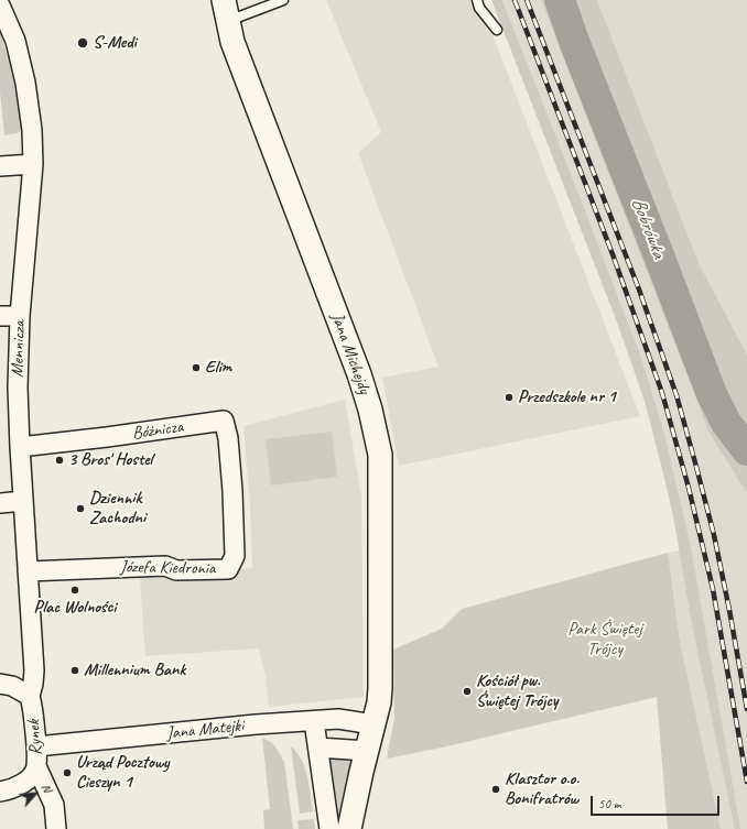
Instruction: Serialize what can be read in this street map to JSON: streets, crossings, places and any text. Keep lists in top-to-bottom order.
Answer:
{
  "streets": {
    "street": [
      "Mennicza",
      "Jana Michejdy",
      "Bóżnicza",
      "Józefa Kiedronia",
      "Jana Matejki",
      "Rynek"
    ]
  },
  "crossings": [
    ["Mennicza", "Bóżnicza"],
    ["Mennicza", "Józefa Kiedronia"],
    ["Mennicza", "Rynek"],
    ["Jana Michejdy", "Jana Matejki"],
    ["Bóżnicza", "Józefa Kiedronia"],
    ["Jana Matejki", "Rynek"]
  ],
  "water": ["Bobrówka"],
  "parks": ["Park Świętej Trójcy"],
  "places": [
    "S-Medi",
    "Elim",
    "Przedszkole nr 1",
    "3 Bros' Hostel",
    "Dziennik Zachodni",
    "Plac Wolności",
    "Millennium Bank",
    "Kościół pw. Świętej Trójcy",
    "Urząd Pocztowy Cieszyn 1",
    "Klasztor o.o. Bonifratrów"
  ],
  "scale_bar": "50 m",
  "north": "top right"
}
